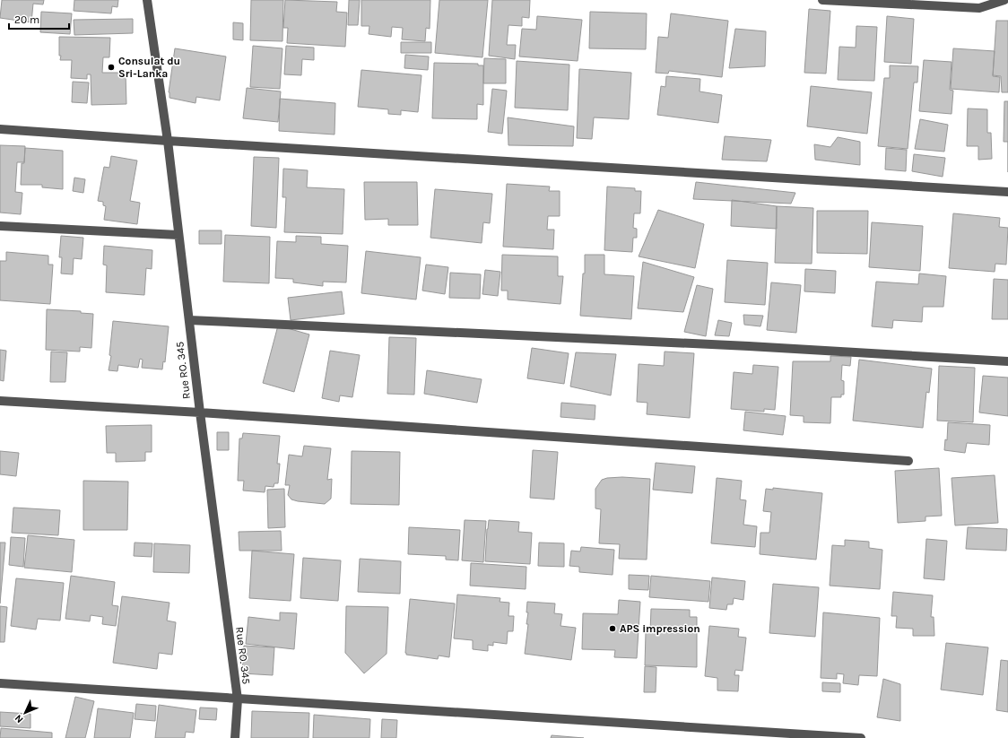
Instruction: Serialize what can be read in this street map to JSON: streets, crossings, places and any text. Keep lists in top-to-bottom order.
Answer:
{
  "streets": {
    "street": ["Rue RO. 345"]
  },
  "places": ["Consulat du Sri-Lanka", "APS impression"],
  "scale_bar": "20 m",
  "north": "bottom left"
}
